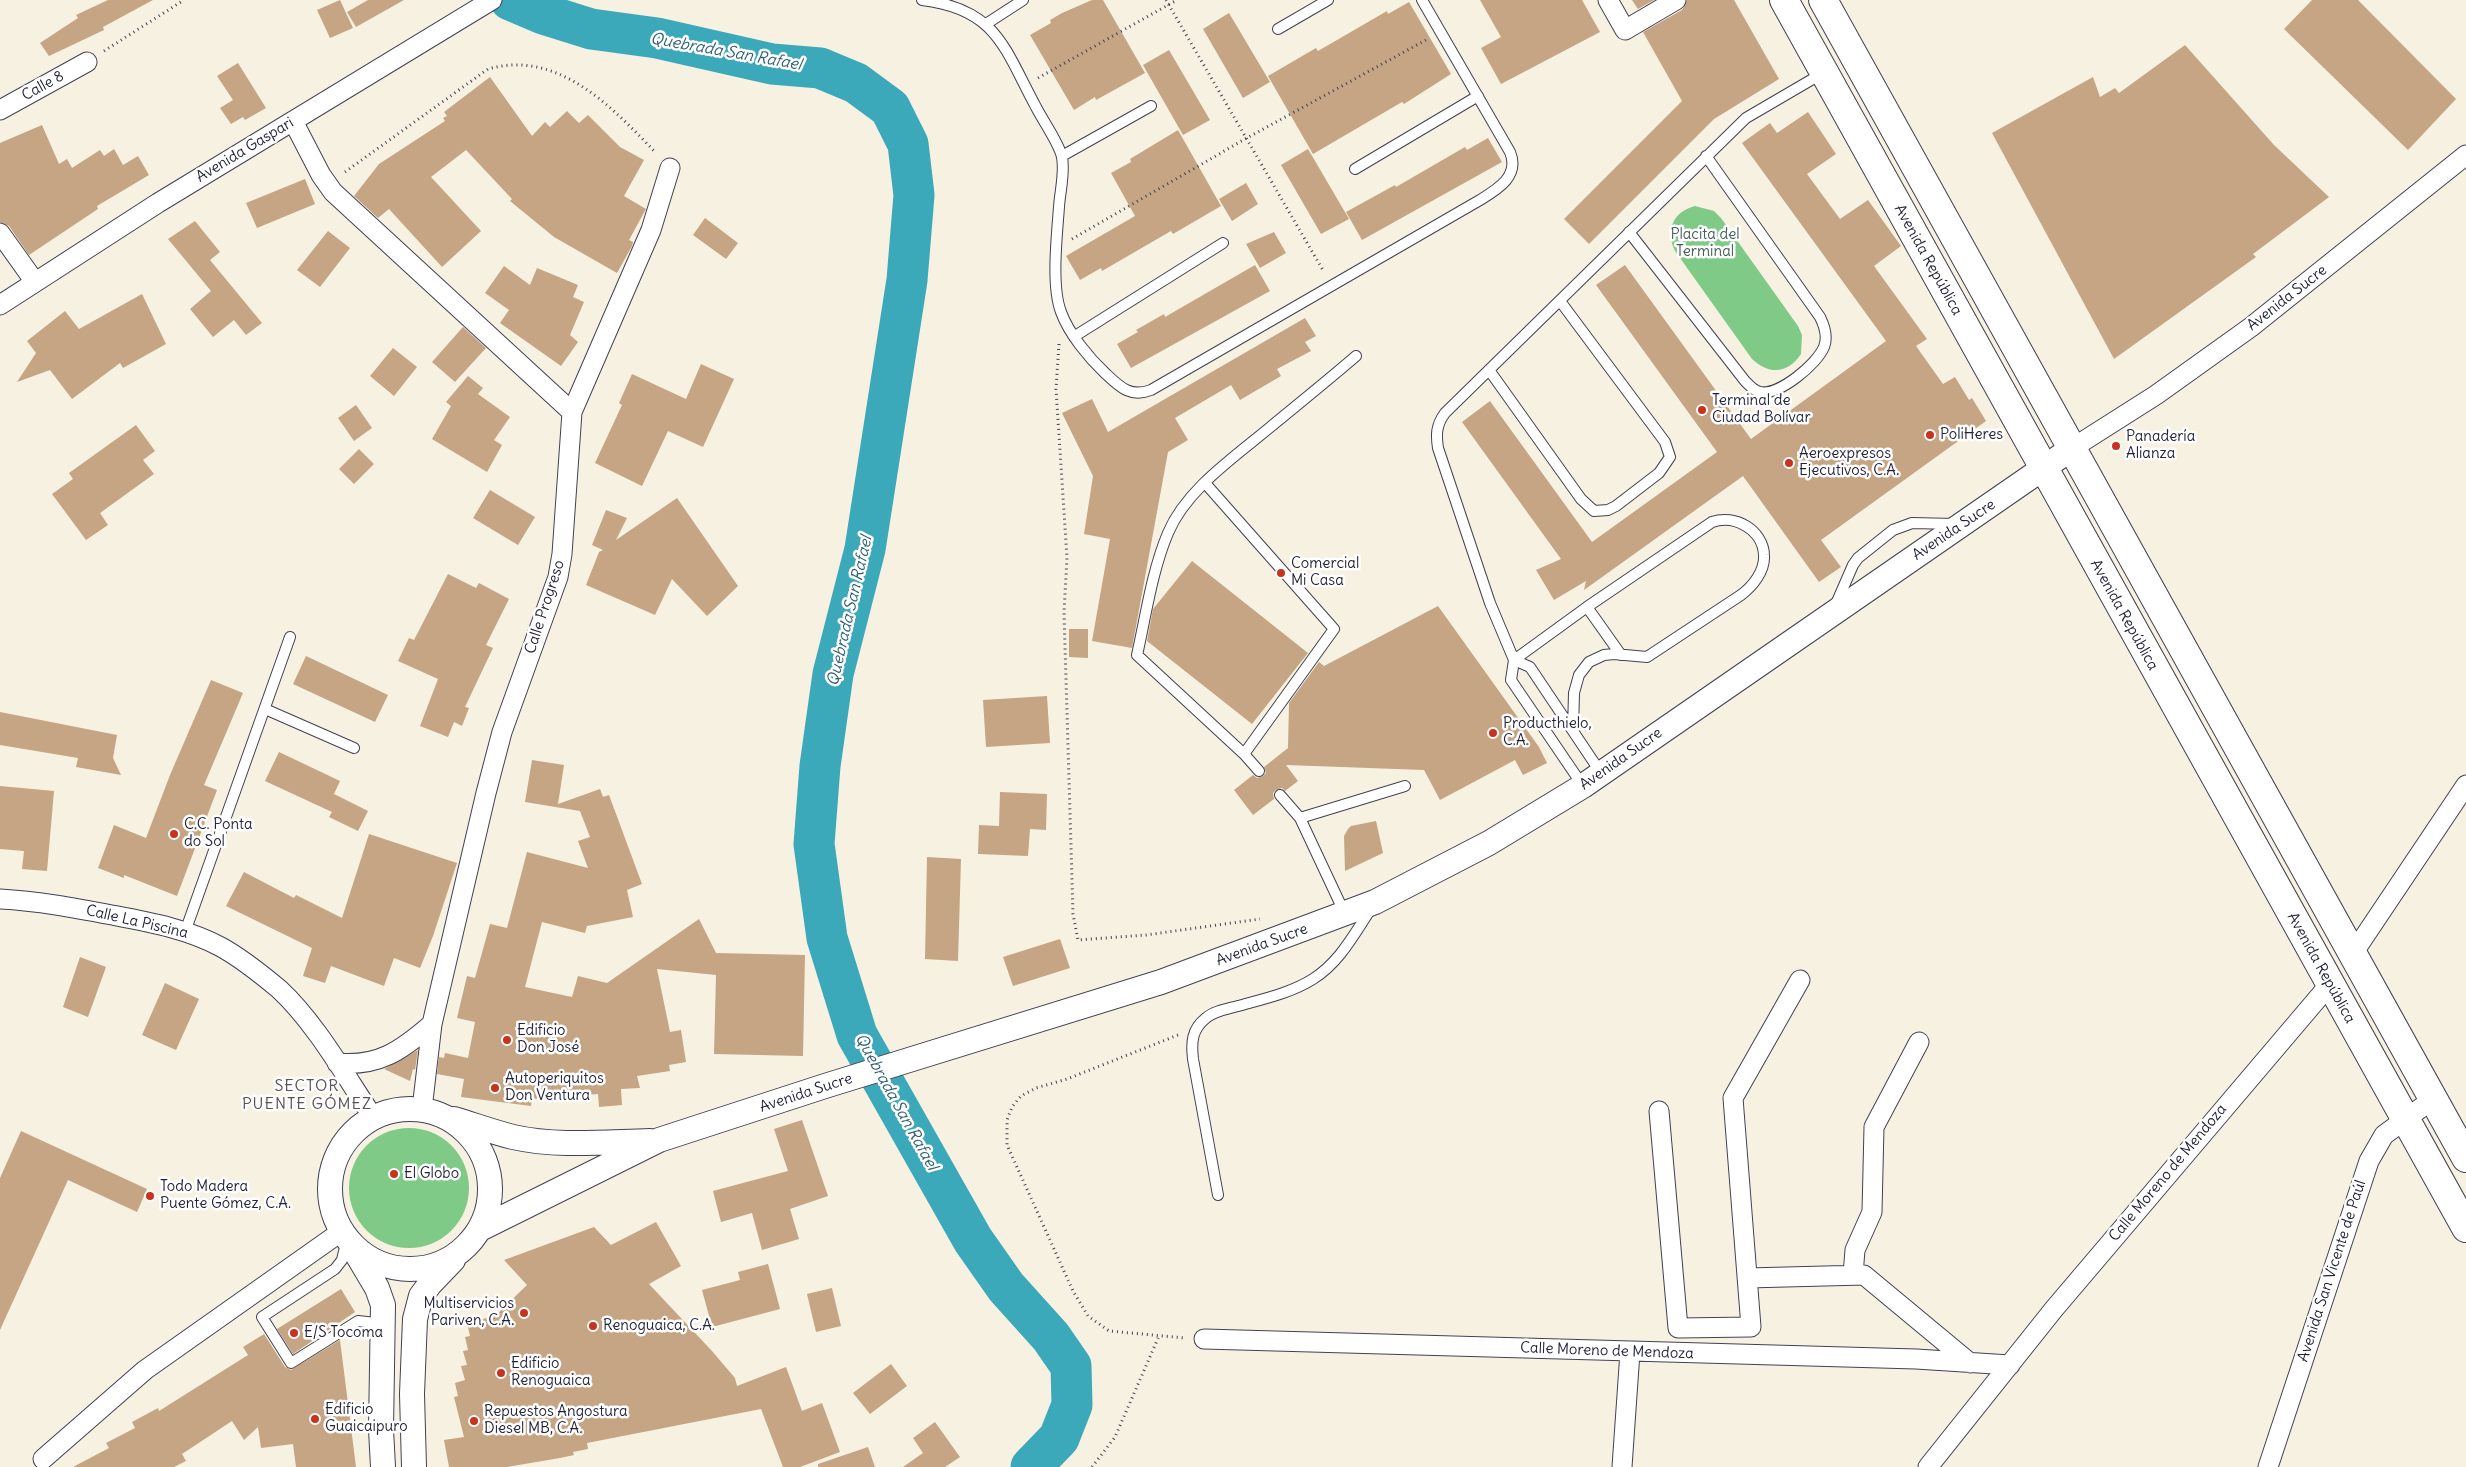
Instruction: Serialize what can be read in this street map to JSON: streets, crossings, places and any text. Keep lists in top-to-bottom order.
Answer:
{
  "streets": {
    "main road": ["Avenida República"],
    "street": [
      "Calle 8",
      "Avenida Gaspari",
      "Avenida Sucre",
      "Calle Progreso",
      "Calle La Piscina",
      "Calle Moreno de Mendoza",
      "Avenida San Vicente de Paúl"
    ]
  },
  "crossings": [
    ["Avenida República", "Avenida Sucre"],
    ["Avenida República", "Calle Moreno de Mendoza"],
    ["Avenida República", "Avenida San Vicente de Paúl"],
    ["Avenida Sucre", "Calle Progreso"],
    ["Avenida Sucre", "Calle La Piscina"],
    ["Calle Progreso", "Calle La Piscina"]
  ],
  "districts": ["SECTOR PUENTE GÓMEZ"],
  "water": ["Quebrada San Rafael"],
  "parks": ["Placita del Terminal"],
  "places": [
    "Terminal de Ciudad Bolívar",
    "PoliHeres",
    "Panadería Alianza",
    "Aeroexpresos Ejecutivos, C.A.",
    "Comercial Mi Casa",
    "Producthielo, C.A.",
    "C.C. Ponta do Sol",
    "Edificio Don José",
    "Autoperiquitos Don Ventura",
    "El Globo",
    "Todo Madera Puente Gómez, C.A.",
    "Multiservicios Pariven, C.A.",
    "Renoguaica, C.A.",
    "E/S Tocoma",
    "Edificio Renoguaica",
    "Edificio Guaicaipuro",
    "Repuestos Angostura Diesel MB, C.A."
  ]
}
